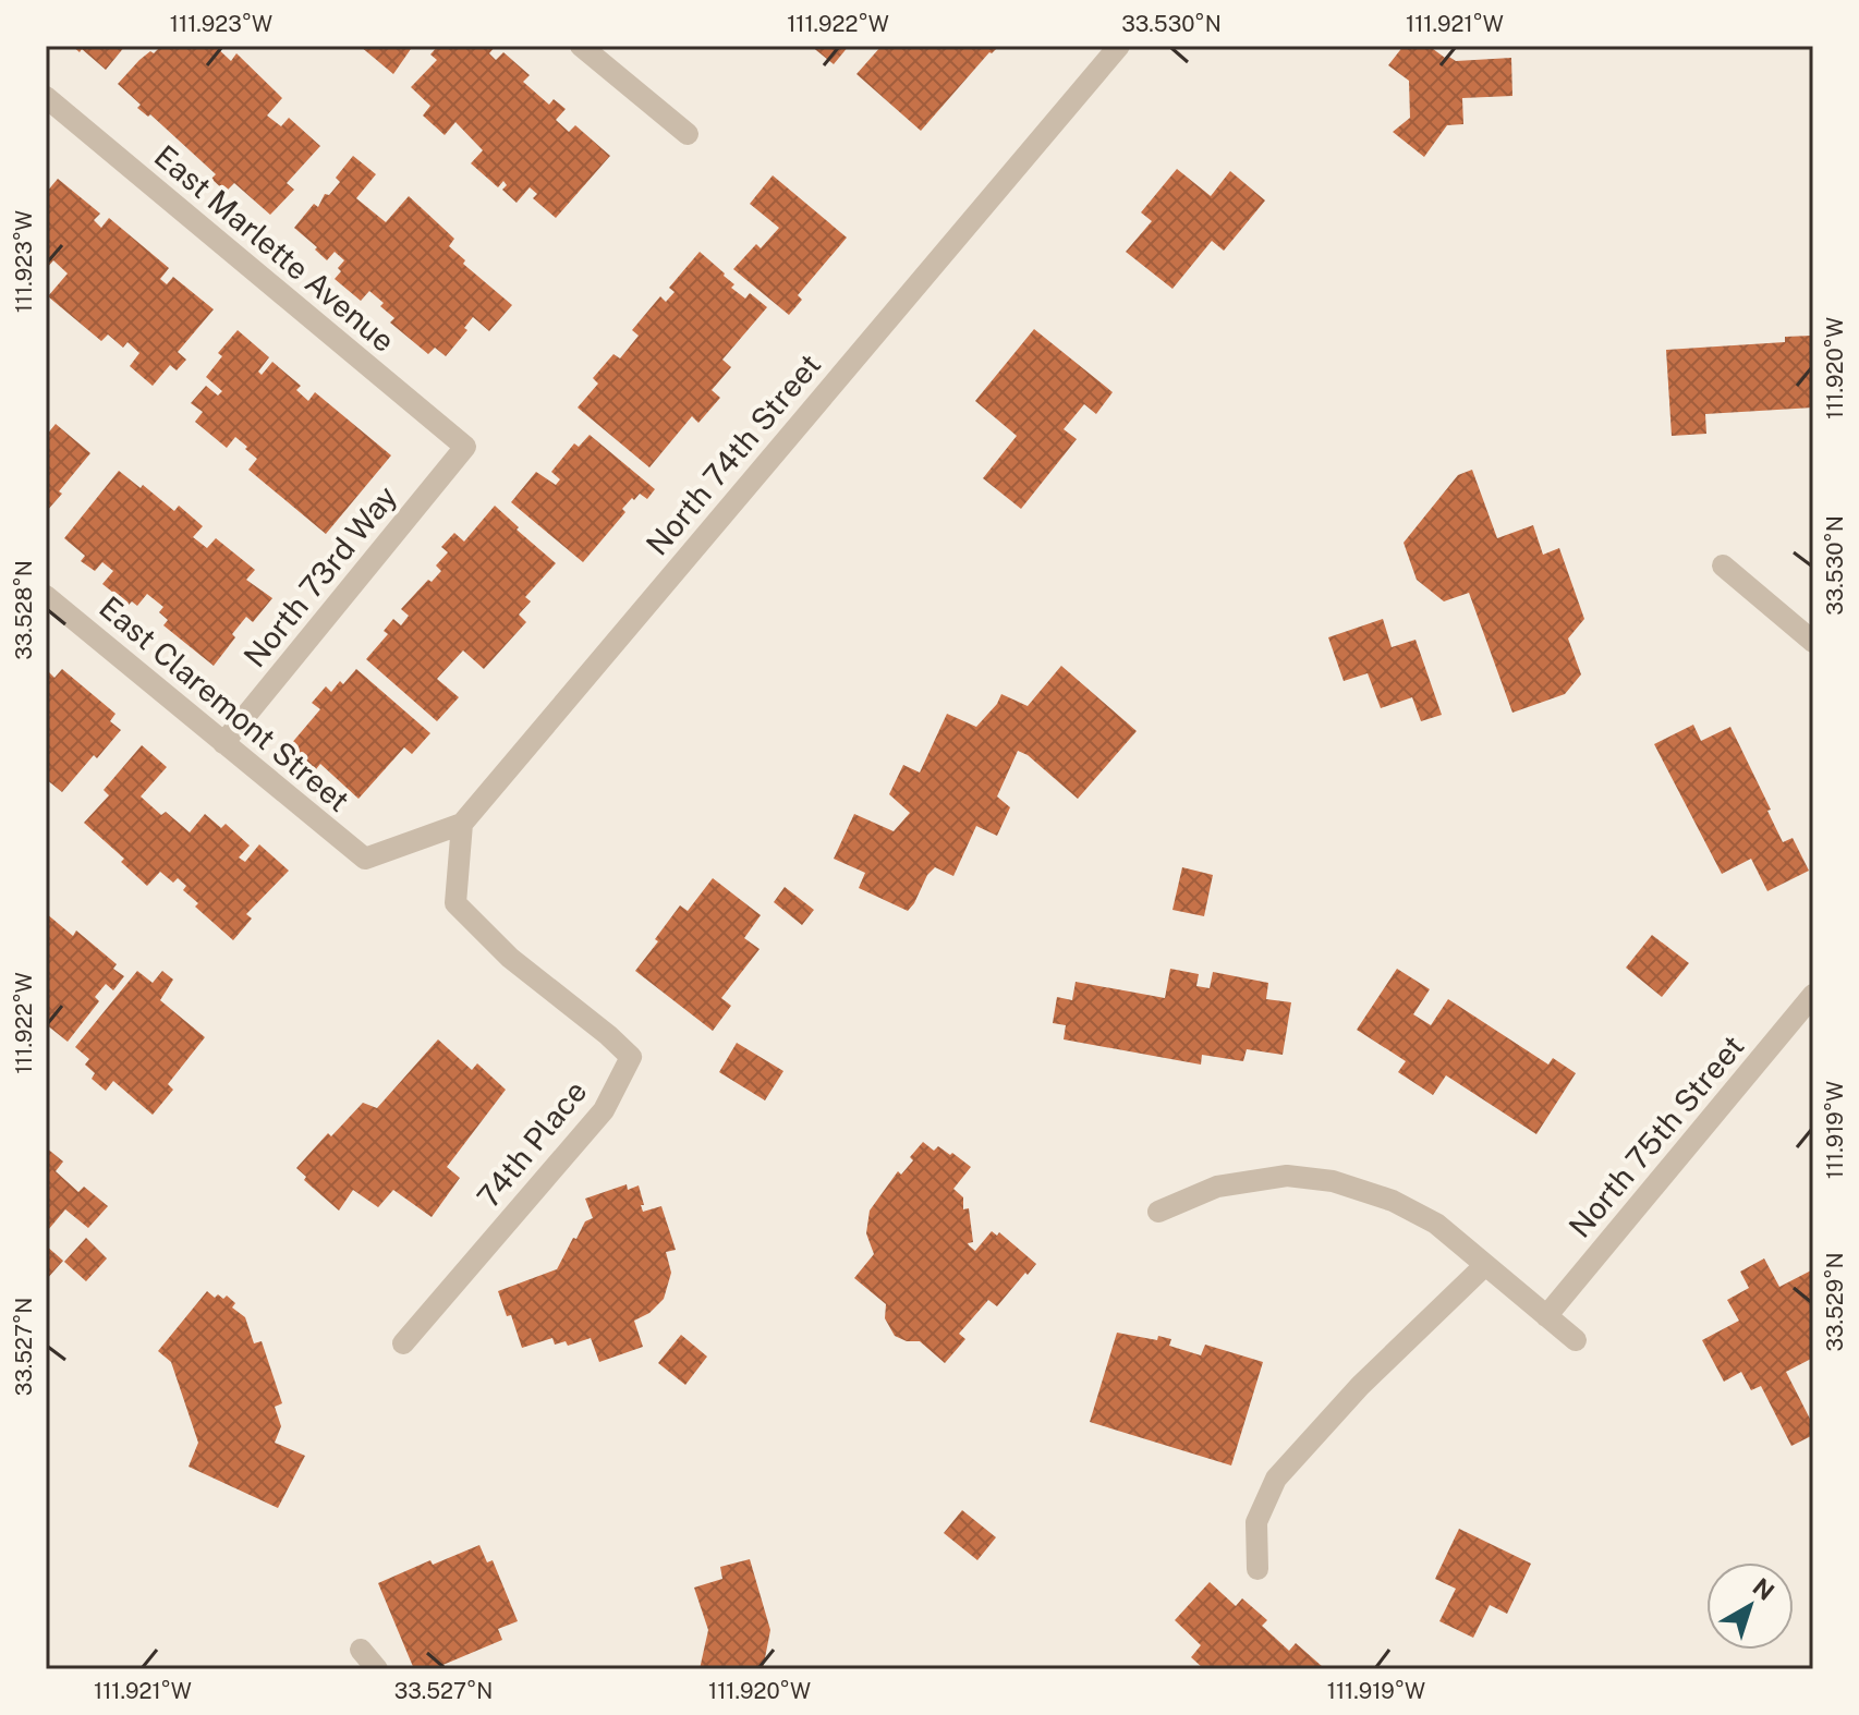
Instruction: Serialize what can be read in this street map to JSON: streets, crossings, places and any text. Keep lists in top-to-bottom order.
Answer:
{
  "streets": {
    "street": [
      "East Marlette Avenue",
      "North 74th Street",
      "North 73rd Way",
      "East Claremont Street",
      "North 75th Street",
      "74th Place"
    ]
  },
  "crossings": [
    ["East Marlette Avenue", "North 73rd Way"],
    ["North 74th Street", "East Claremont Street"],
    ["North 74th Street", "74th Place"],
    ["North 73rd Way", "East Claremont Street"],
    ["East Claremont Street", "74th Place"]
  ],
  "north": "top right",
  "coordinates": [
    "111.923°W",
    "111.922°W",
    "33.530°N",
    "111.921°W",
    "111.920°W",
    "33.528°N",
    "111.919°W",
    "33.529°N",
    "33.527°N"
  ]
}
